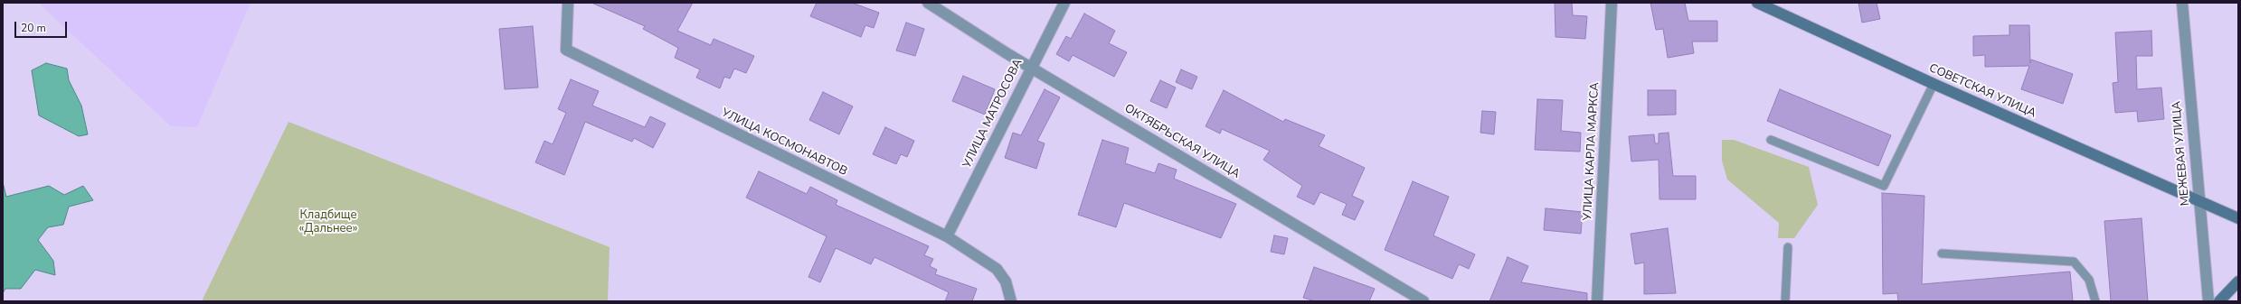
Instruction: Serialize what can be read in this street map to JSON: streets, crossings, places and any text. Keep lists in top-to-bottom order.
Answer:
{
  "streets": {
    "street": [
      "СОВЕТСКАЯ УЛИЦА",
      "УЛИЦА МАТРОСОВА",
      "ОКТЯБРЬСКАЯ УЛИЦА",
      "УЛИЦА КОСМОНАВТОВ",
      "УЛИЦА КАРЛА МАРКСА",
      "МЕЖЕВАЯ УЛИЦА"
    ]
  },
  "crossings": [
    ["СОВЕТСКАЯ УЛИЦА", "МЕЖЕВАЯ УЛИЦА"],
    ["УЛИЦА МАТРОСОВА", "ОКТЯБРЬСКАЯ УЛИЦА"],
    ["УЛИЦА МАТРОСОВА", "УЛИЦА КОСМОНАВТОВ"]
  ],
  "parks": ["Кладбище «Дальнее»"],
  "scale_bar": "20 m"
}
